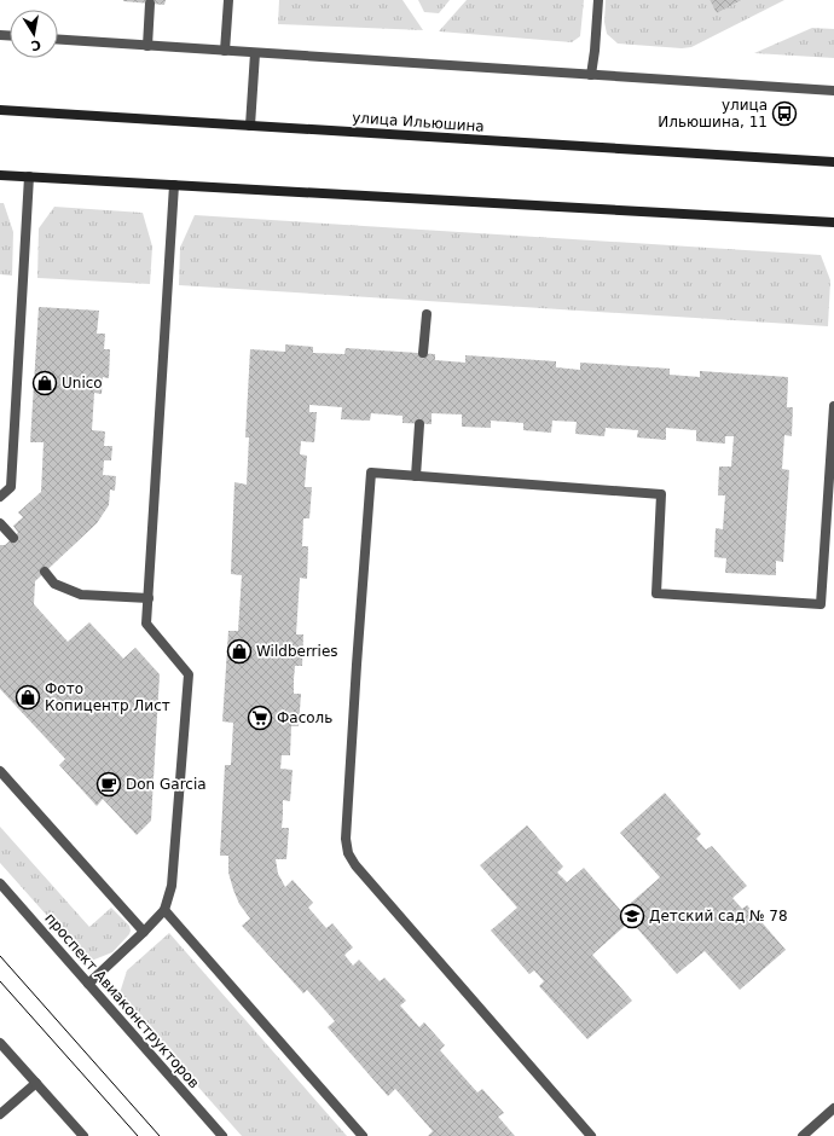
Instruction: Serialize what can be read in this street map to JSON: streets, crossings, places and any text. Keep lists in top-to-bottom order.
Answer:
{
  "streets": {
    "main road": ["улица Ильюшина"],
    "street": ["проспект Авиаконструкторов"]
  },
  "places": {
    "bus stop": ["улица Ильюшина, 11"],
    "shop": ["Unico", "Wildberries", "Фото Копицентр Лист"],
    "supermarket": ["Фасоль"],
    "cafe": ["Don Garcia"],
    "school or university": ["Детский сад № 78"]
  },
  "north": "bottom"
}
